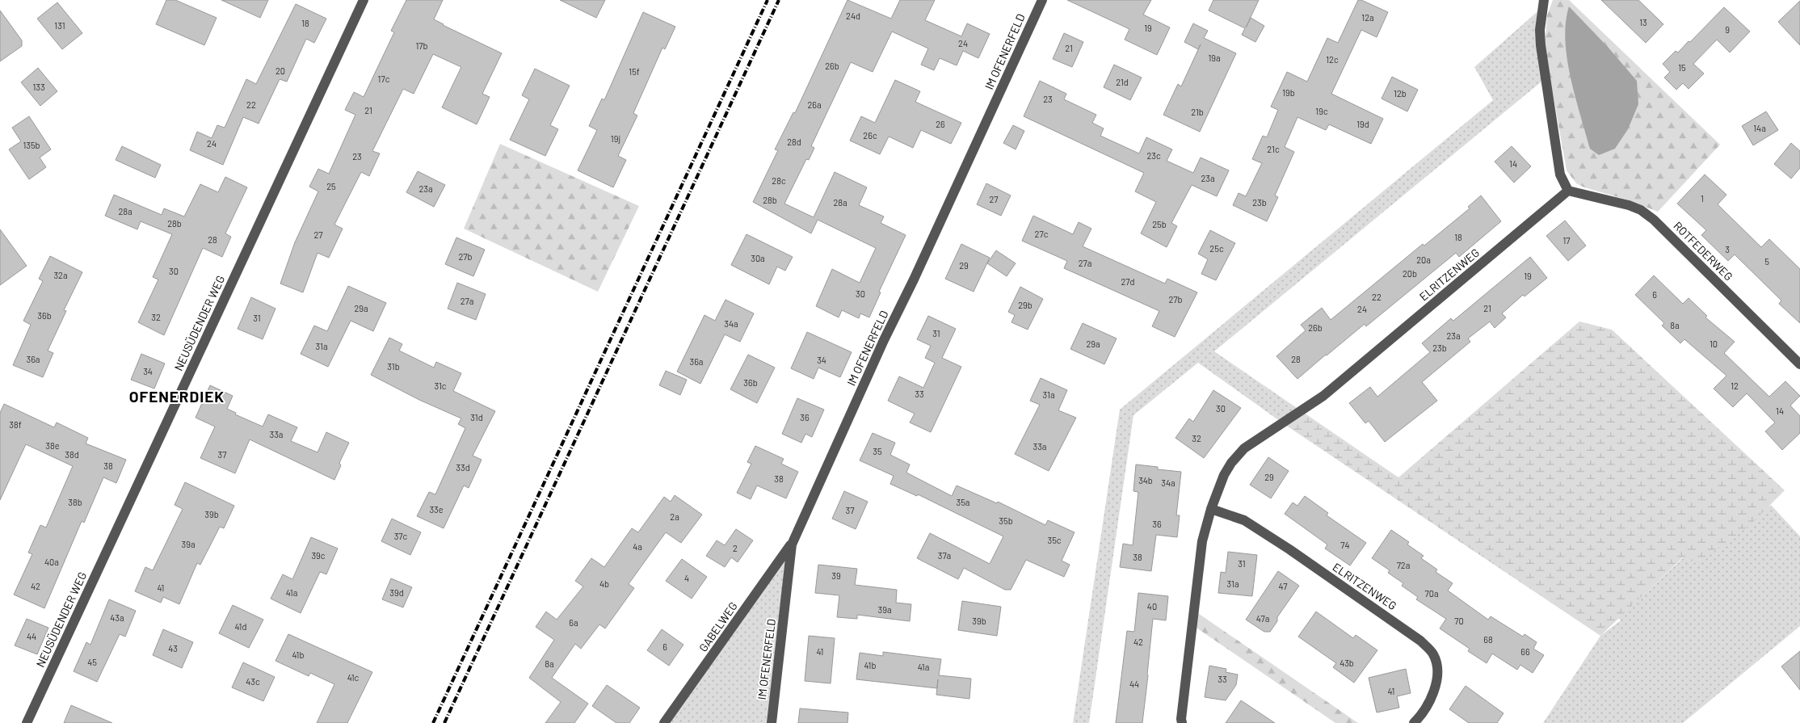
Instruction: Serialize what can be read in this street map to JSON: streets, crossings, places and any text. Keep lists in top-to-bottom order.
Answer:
{
  "streets": {
    "street": [
      "IM OFENERFELD",
      "ROTFEDERWEG",
      "ELRITZENWEG",
      "NEUSÜDENDER WEG",
      "GABELWEG"
    ]
  },
  "crossings": [
    ["IM OFENERFELD", "GABELWEG"],
    ["ROTFEDERWEG", "ELRITZENWEG"]
  ],
  "districts": ["OFENERDIEK"],
  "house_numbers": [
    "24d",
    "12a",
    "13",
    "18",
    "131",
    "19",
    "9",
    "24",
    "17b",
    "21",
    "19a",
    "12c",
    "26b",
    "15",
    "20",
    "15f",
    "17c",
    "21d",
    "133",
    "19b",
    "12b",
    "23",
    "22",
    "26a",
    "21",
    "19c",
    "21b",
    "26",
    "19d",
    "14a",
    "26c",
    "19j",
    "28d",
    "24",
    "135b",
    "21c",
    "23c",
    "23",
    "14",
    "23a",
    "28c",
    "25",
    "23a",
    "1",
    "27",
    "28b",
    "28a",
    "23b",
    "28a",
    "28b",
    "25b",
    "27c",
    "27",
    "18",
    "28",
    "17",
    "25c",
    "3",
    "27b",
    "30a",
    "20a",
    "5",
    "27a",
    "29",
    "30",
    "20b",
    "32a",
    "19",
    "27d",
    "30",
    "6",
    "22",
    "27b",
    "27a",
    "29b",
    "29a",
    "21",
    "24",
    "36b",
    "32",
    "31",
    "34a",
    "8a",
    "26b",
    "31",
    "23a",
    "29a",
    "10",
    "31a",
    "23b",
    "36a",
    "28",
    "34",
    "36a",
    "31b",
    "34",
    "36b",
    "31c",
    "12",
    "33",
    "31a",
    "30",
    "14",
    "31d",
    "36",
    "38f",
    "33a",
    "32",
    "38e",
    "33a",
    "35",
    "38d",
    "37",
    "38",
    "33d",
    "29",
    "38",
    "34b",
    "34a",
    "38b",
    "35a",
    "33e",
    "37",
    "39b",
    "2a",
    "35b",
    "36",
    "37c",
    "35c",
    "39a",
    "74",
    "4a",
    "2",
    "39c",
    "37a",
    "38",
    "40a",
    "31",
    "72a",
    "39",
    "4",
    "4b",
    "31a",
    "42",
    "47",
    "41",
    "41a",
    "39d",
    "70a",
    "40",
    "39a",
    "43a",
    "47a",
    "39b",
    "70",
    "6a",
    "41d",
    "44",
    "68",
    "42",
    "6",
    "43",
    "41",
    "66",
    "41b",
    "45",
    "43b",
    "8a",
    "41b",
    "41a",
    "41c",
    "33",
    "43c",
    "44",
    "41"
  ]
}
